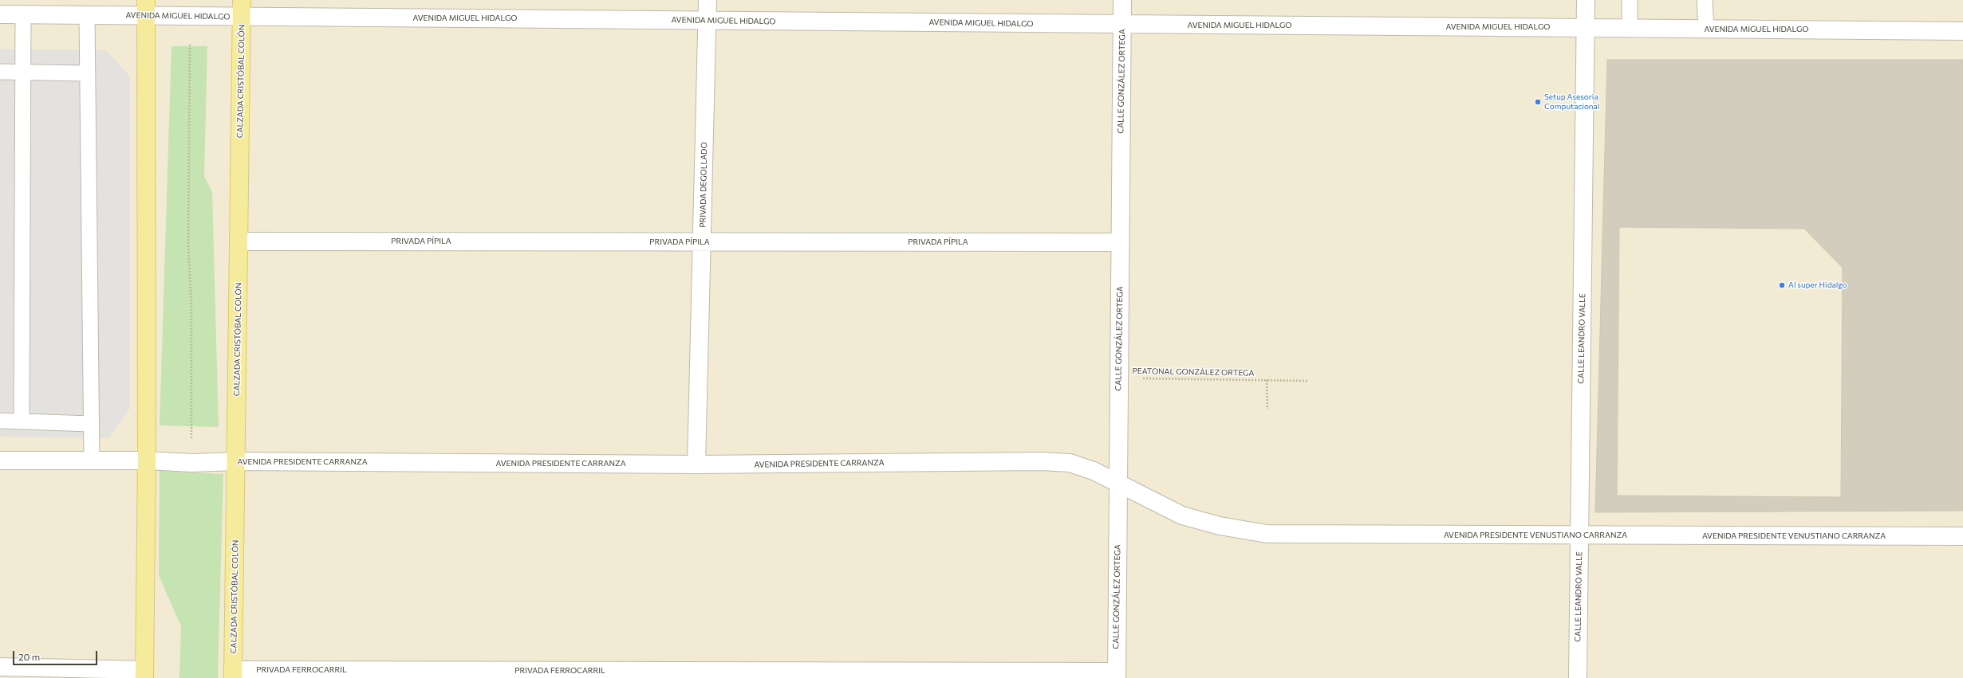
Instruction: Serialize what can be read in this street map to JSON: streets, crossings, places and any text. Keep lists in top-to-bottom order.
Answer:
{
  "streets": {
    "main road": ["CALZADA CRISTÓBAL COLÓN"],
    "street": [
      "AVENIDA MIGUEL HIDALGO",
      "CALLE GONZÁLEZ ORTEGA",
      "PRIVADA DEGOLLADO",
      "PRIVADA PÍPILA",
      "CALLE LEANDRO VALLE",
      "AVENIDA PRESIDENTE CARRANZA",
      "AVENIDA PRESIDENTE VENUSTIANO CARRANZA",
      "PRIVADA FERROCARRIL"
    ],
    "path": ["PEATONAL GONZÁLEZ ORTEGA"]
  },
  "crossings": [
    ["AVENIDA MIGUEL HIDALGO", "CALZADA CRISTÓBAL COLÓN"],
    ["AVENIDA MIGUEL HIDALGO", "CALLE GONZÁLEZ ORTEGA"],
    ["AVENIDA MIGUEL HIDALGO", "PRIVADA DEGOLLADO"],
    ["AVENIDA MIGUEL HIDALGO", "CALLE LEANDRO VALLE"],
    ["CALZADA CRISTÓBAL COLÓN", "PRIVADA PÍPILA"],
    ["CALZADA CRISTÓBAL COLÓN", "AVENIDA PRESIDENTE CARRANZA"],
    ["CALZADA CRISTÓBAL COLÓN", "PRIVADA FERROCARRIL"],
    ["CALLE GONZÁLEZ ORTEGA", "PRIVADA PÍPILA"],
    ["CALLE GONZÁLEZ ORTEGA", "PEATONAL GONZÁLEZ ORTEGA"],
    ["CALLE GONZÁLEZ ORTEGA", "AVENIDA PRESIDENTE CARRANZA"],
    ["CALLE GONZÁLEZ ORTEGA", "AVENIDA PRESIDENTE VENUSTIANO CARRANZA"],
    ["CALLE GONZÁLEZ ORTEGA", "PRIVADA FERROCARRIL"],
    ["PRIVADA DEGOLLADO", "PRIVADA PÍPILA"],
    ["PRIVADA DEGOLLADO", "AVENIDA PRESIDENTE CARRANZA"],
    ["CALLE LEANDRO VALLE", "AVENIDA PRESIDENTE VENUSTIANO CARRANZA"],
    ["AVENIDA PRESIDENTE CARRANZA", "AVENIDA PRESIDENTE VENUSTIANO CARRANZA"]
  ],
  "places": ["Setup Asesoria Computacional", "Al super Hidalgo"],
  "scale_bar": "20 m"
}
